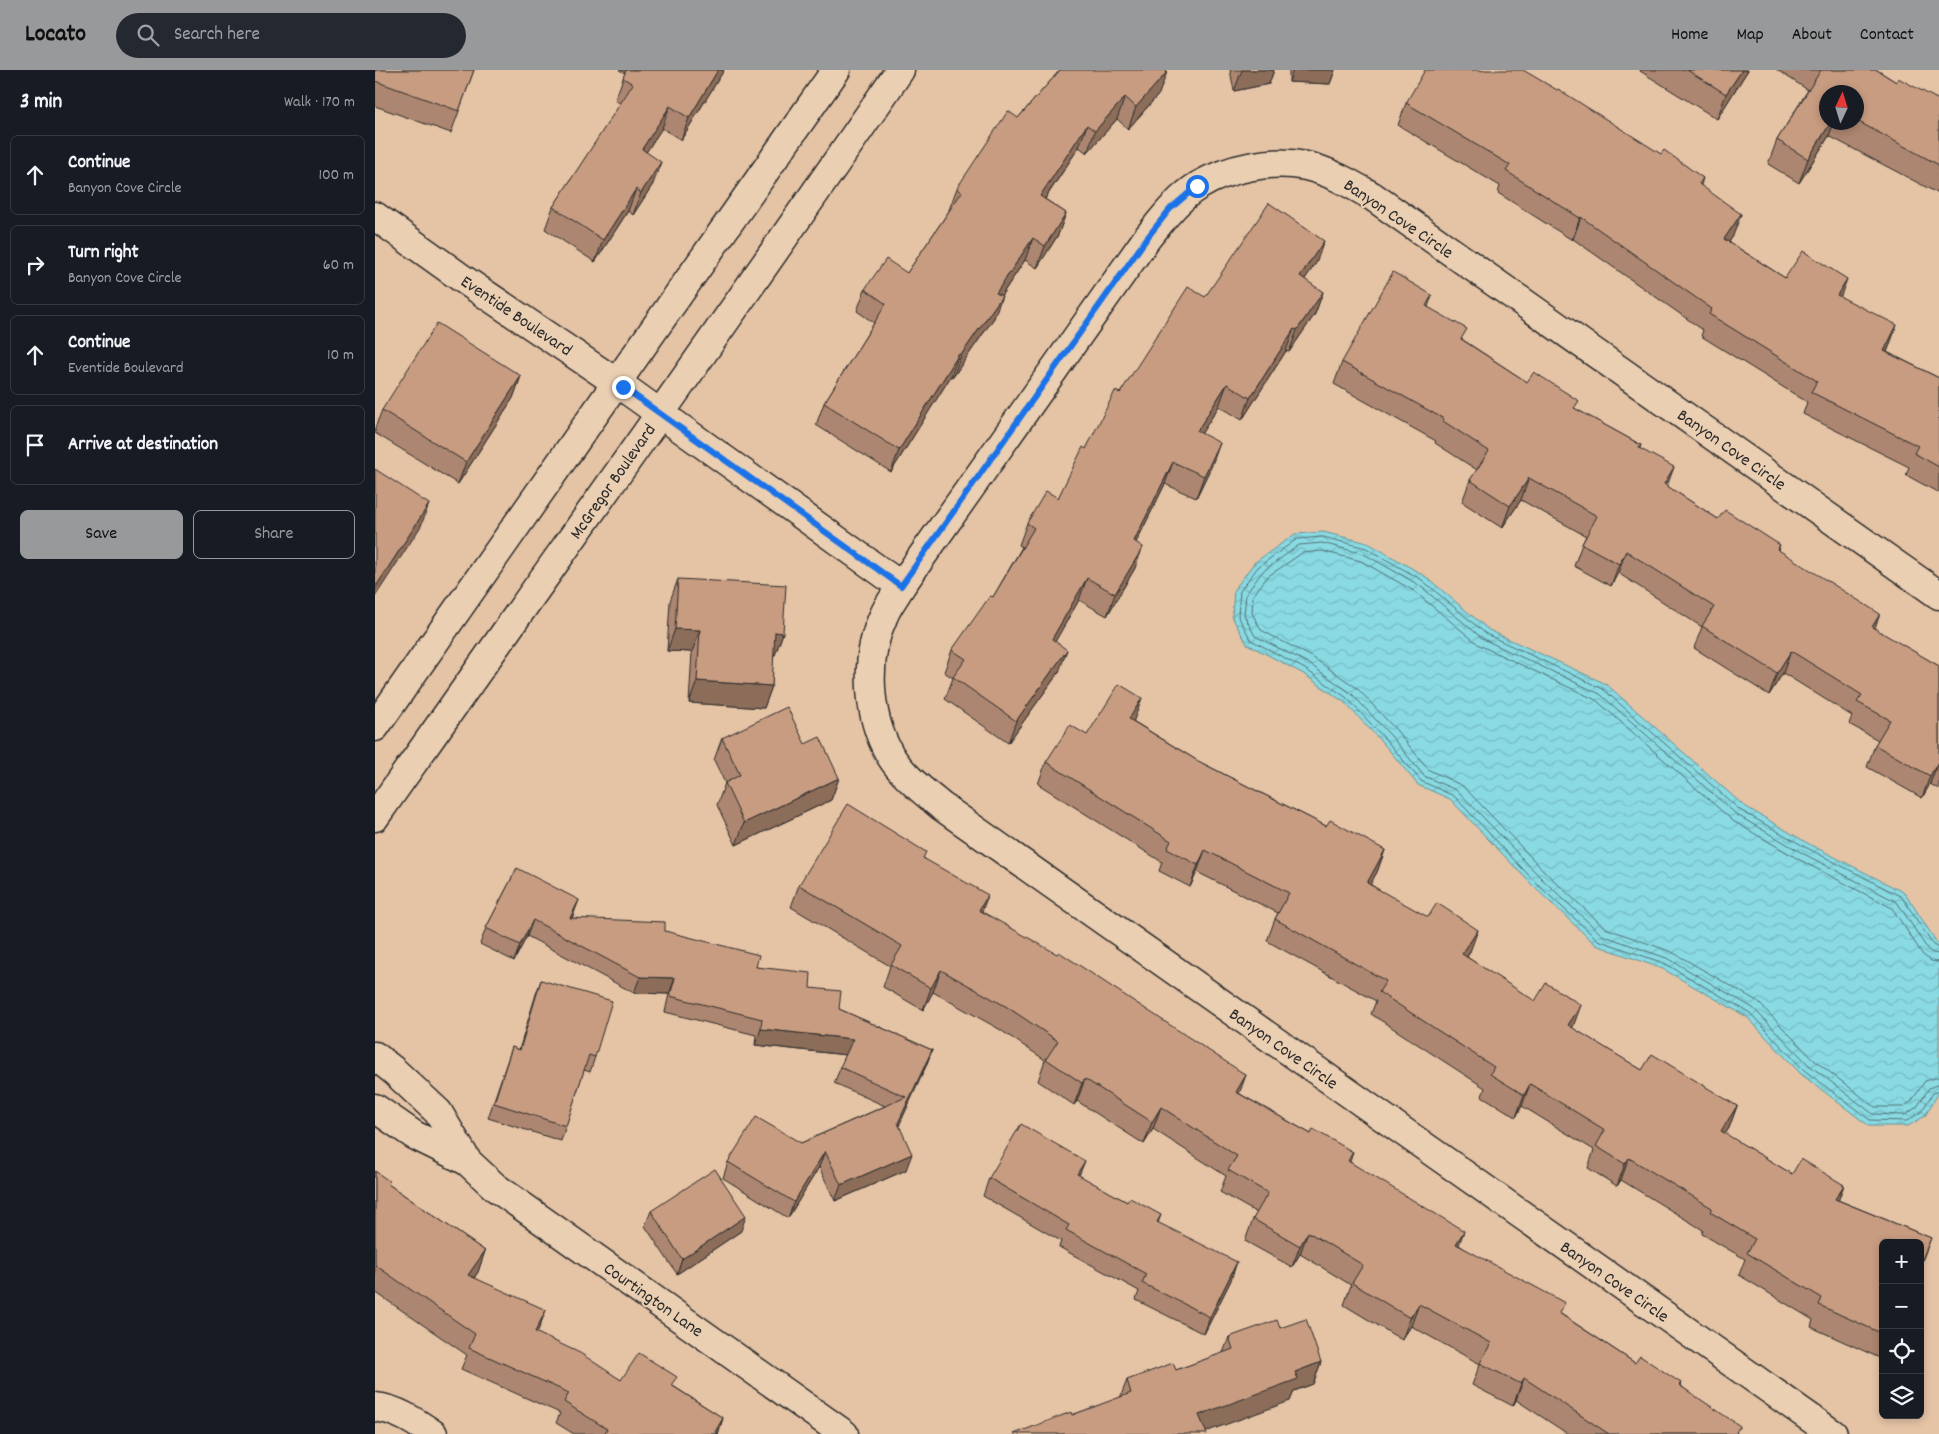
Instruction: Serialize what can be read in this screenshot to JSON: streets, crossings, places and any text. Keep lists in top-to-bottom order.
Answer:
{
  "streets": {
    "street": [
      "Banyon Cove Circle",
      "Eventide Boulevard",
      "McGregor Boulevard",
      "Courtington Lane"
    ]
  },
  "crossings": [
    ["Eventide Boulevard", "McGregor Boulevard"]
  ],
  "north": "top",
  "page": {
    "header": "Locato",
    "search": "Search here",
    "nav": [
      "Home",
      "Map",
      "About",
      "Contact"
    ],
    "heading": ["3 min", "Walk · 170 m"],
    "list": [
      ["Continue", "Banyon Cove Circle", "100 m"],
      ["Turn right", "Banyon Cove Circle", "60 m"],
      ["Continue", "Eventide Boulevard", "10 m"],
      "Arrive at destination"
    ],
    "buttons": ["Save", "Share"],
    "map_buttons": ["+", "−"]
  }
}
